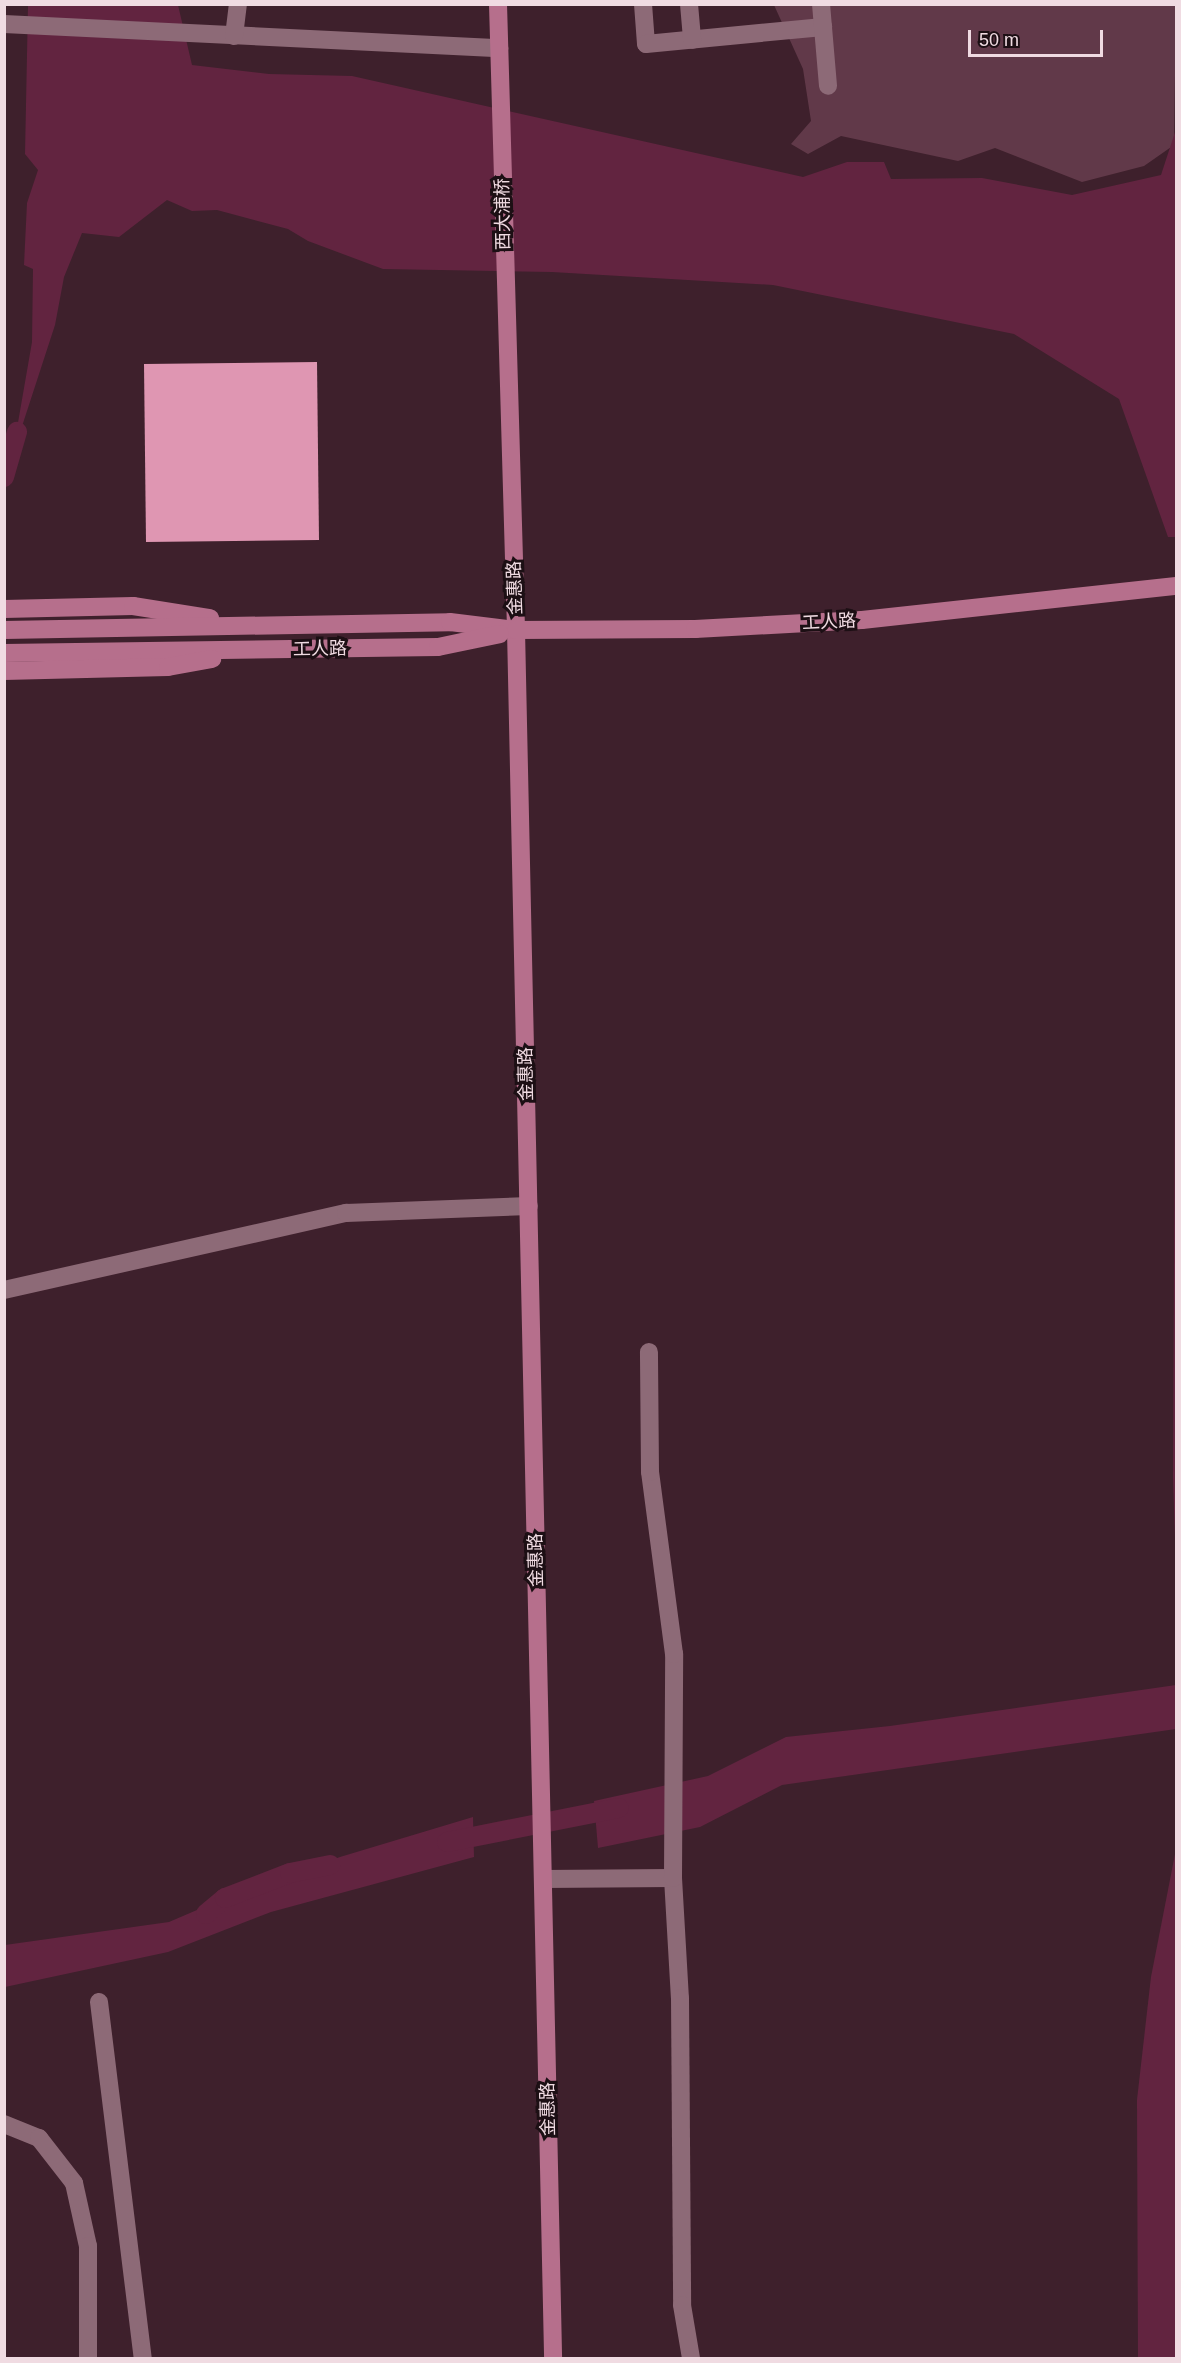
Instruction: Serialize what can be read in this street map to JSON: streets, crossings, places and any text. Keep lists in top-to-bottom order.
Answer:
{
  "streets": {
    "main road": ["西大浦桥", "金惠路", "工人路"]
  },
  "crossings": [
    ["西大浦桥", "金惠路"],
    ["金惠路", "工人路"]
  ],
  "scale_bar": "50 m"
}
